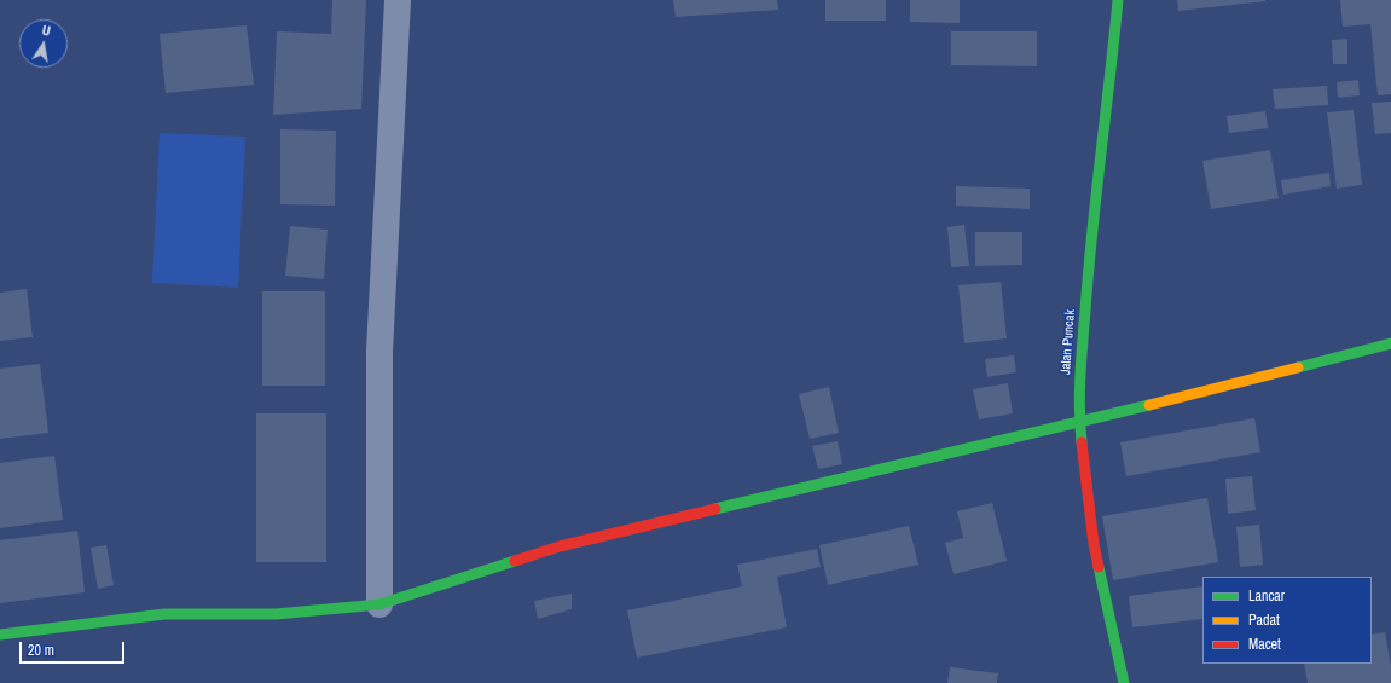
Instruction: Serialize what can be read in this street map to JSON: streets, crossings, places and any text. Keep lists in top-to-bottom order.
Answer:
{
  "streets": {
    "street": ["Jalan Puncak"]
  },
  "legend": ["Lancar", "Padat", "Macet"],
  "scale_bar": "20 m",
  "north": "top"
}
